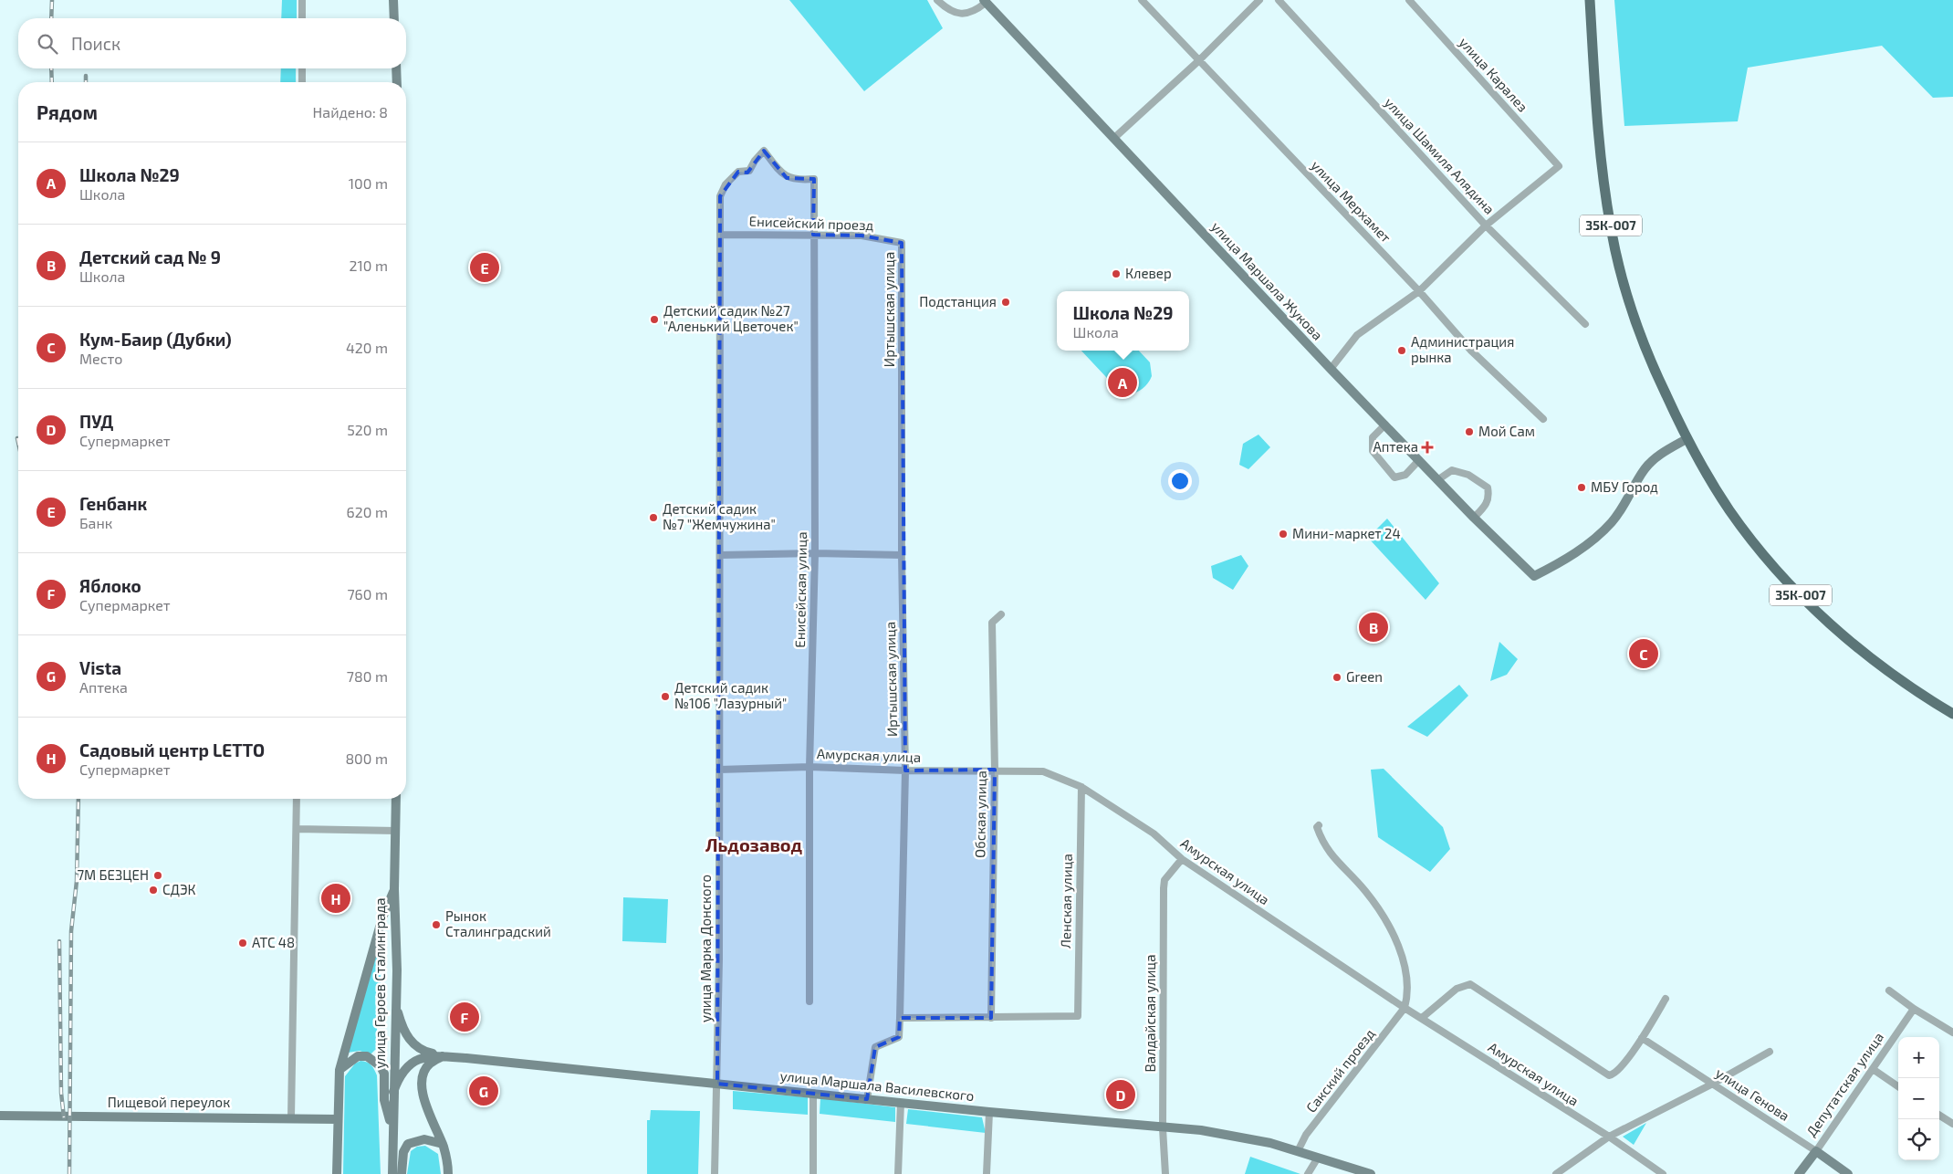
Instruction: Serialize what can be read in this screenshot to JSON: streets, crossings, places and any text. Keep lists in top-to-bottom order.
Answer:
{
  "streets": {
    "main road": ["35К-007"],
    "street": [
      "улица Каралез",
      "улица Шамиля Алядина",
      "улица Мерхамет",
      "Енисейский проезд",
      "улица Маршала Жукова",
      "Иртышская улица",
      "Енисейская улица",
      "Амурская улица",
      "Обская улица",
      "Ленская улица",
      "улица Марка Донского",
      "улица Героев Сталинграда",
      "Валдайская улица",
      "Сакский проезд",
      "Депутатская улица",
      "улица Маршала Василевского",
      "улица Генова",
      "Пищевой переулок"
    ]
  },
  "crossings": [
    ["улица Каралез", "улица Шамиля Алядина"],
    ["Енисейский проезд", "Иртышская улица"],
    ["Енисейский проезд", "Енисейская улица"],
    ["Енисейский проезд", "улица Марка Донского"],
    ["35К-007", "улица Маршала Жукова"],
    ["Иртышская улица", "Амурская улица"],
    ["Иртышская улица", "улица Маршала Василевского"],
    ["Енисейская улица", "Амурская улица"],
    ["Енисейская улица", "улица Марка Донского"],
    ["Амурская улица", "Обская улица"],
    ["Амурская улица", "Ленская улица"],
    ["Амурская улица", "улица Марка Донского"],
    ["Амурская улица", "Валдайская улица"],
    ["Амурская улица", "Сакский проезд"],
    ["Обская улица", "Ленская улица"],
    ["улица Марка Донского", "улица Маршала Василевского"],
    ["улица Героев Сталинграда", "улица Маршала Василевского"],
    ["Валдайская улица", "улица Маршала Василевского"],
    ["Сакский проезд", "улица Маршала Василевского"],
    ["Депутатская улица", "улица Генова"]
  ],
  "districts": ["Льдозавод"],
  "places": {
    "other": [
      "Клевер",
      "Подстанция",
      "Детский садик №27 \"Аленький Цветочек\"",
      "Администрация рынка",
      "Мой Сам",
      "МБУ Город",
      "Детский садик №7 \"Жемчужина\"",
      "Мини-маркет 24",
      "Green",
      "Детский садик №106 \"Лазурный\"",
      "7М БЕЗЦЕН",
      "СДЭК",
      "Рынок Сталинградский",
      "АТС 48"
    ],
    "health": ["Аптека"]
  },
  "page": {
    "search": "Поиск",
    "heading": ["Рядом", "Найдено: 8"],
    "list": [
      {
        "mark": "A",
        "name": "Школа №29",
        "note": "Школа",
        "value": "100 m"
      },
      {
        "mark": "B",
        "name": "Детский сад № 9",
        "note": "Школа",
        "value": "210 m"
      },
      {
        "mark": "C",
        "name": "Кум-Баир (Дубки)",
        "note": "Место",
        "value": "420 m"
      },
      {
        "mark": "D",
        "name": "ПУД",
        "note": "Супермаркет",
        "value": "520 m"
      },
      {
        "mark": "E",
        "name": "Генбанк",
        "note": "Банк",
        "value": "620 m"
      },
      {
        "mark": "F",
        "name": "Яблоко",
        "note": "Супермаркет",
        "value": "760 m"
      },
      {
        "mark": "G",
        "name": "Vista",
        "note": "Аптека",
        "value": "780 m"
      },
      {
        "mark": "H",
        "name": "Садовый центр LETTO",
        "note": "Супермаркет",
        "value": "800 m"
      }
    ],
    "pins": [
      "E",
      "A",
      "B",
      "C",
      "H",
      "F",
      "G",
      "D"
    ],
    "popup": ["Школа №29", "Школа"],
    "map_buttons": ["+", "−"]
  }
}
